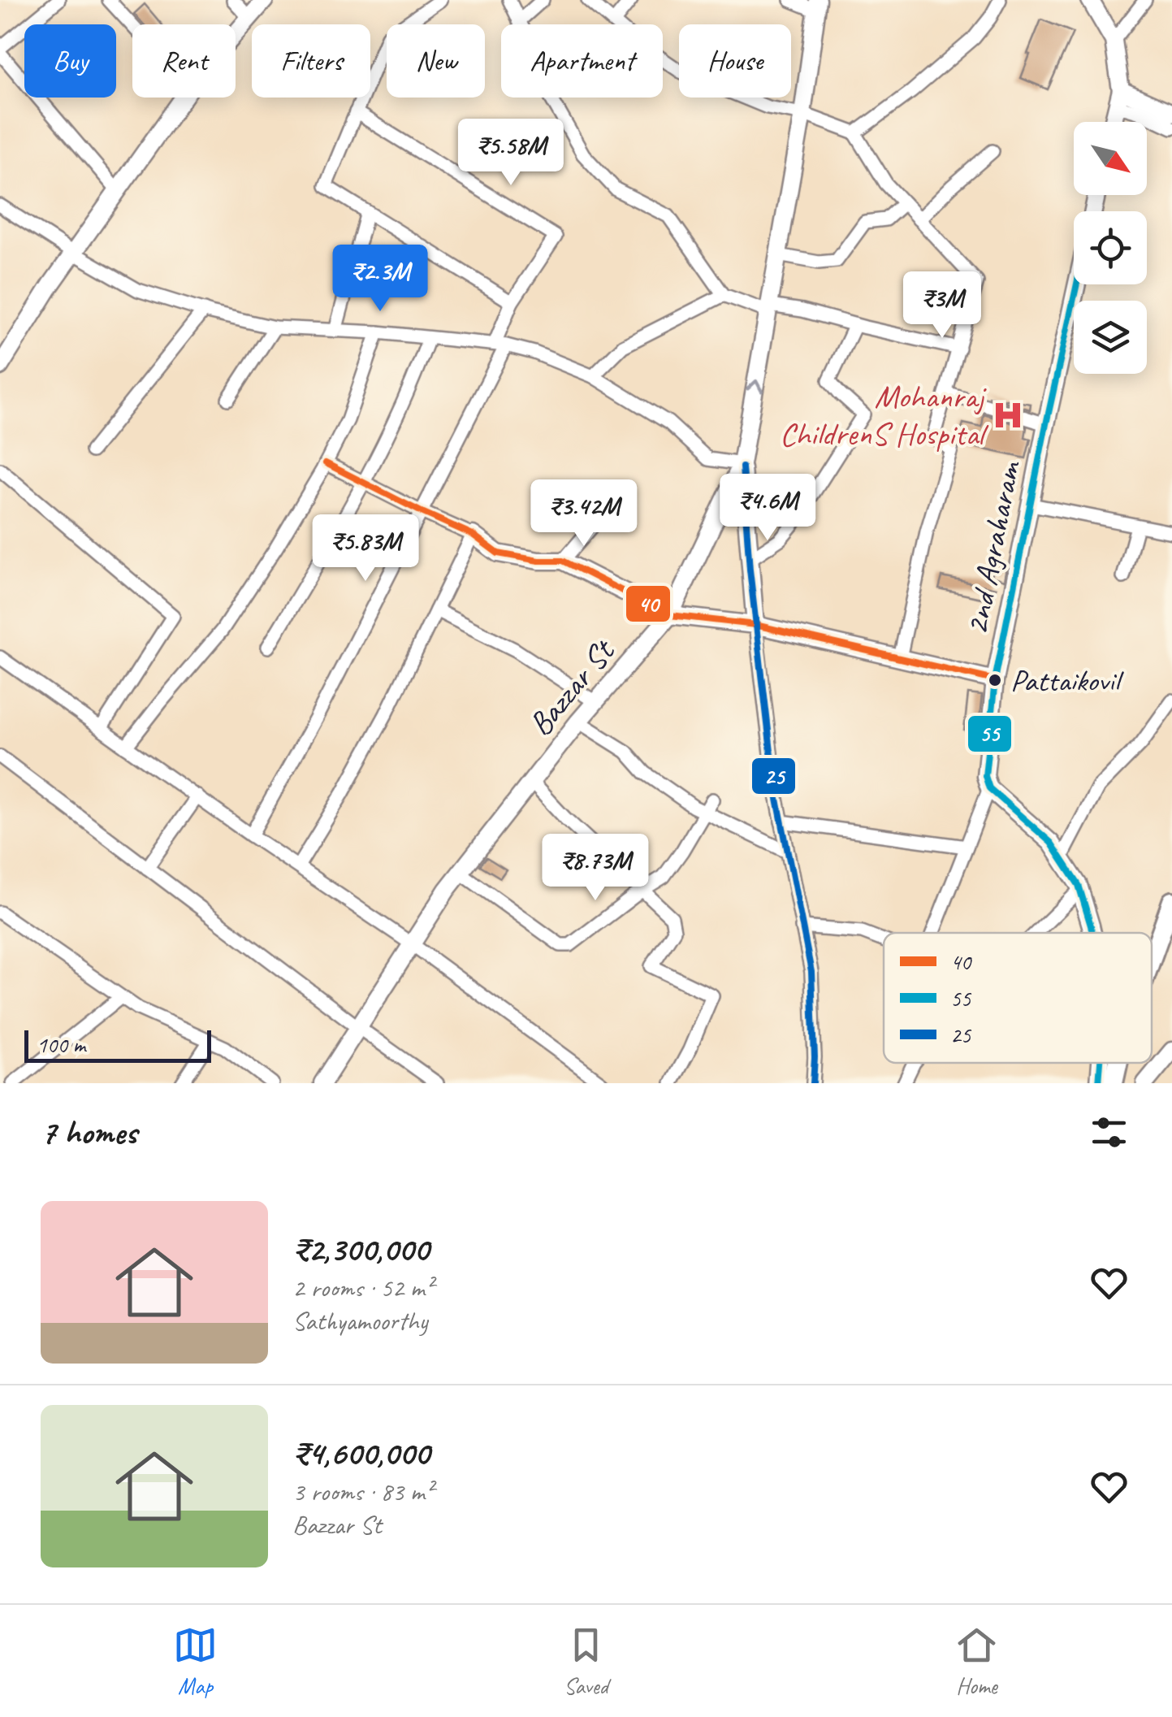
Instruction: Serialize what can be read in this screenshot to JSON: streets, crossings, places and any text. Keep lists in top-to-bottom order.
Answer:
{
  "streets": {
    "main road": ["2nd Agraharam", "Bazzar St"]
  },
  "places": {
    "hospital": ["Mohanraj ChildrenS Hospital"],
    "other": ["Pattaikovil"]
  },
  "lines": ["transit line 55", "transit line 40", "transit line 25"],
  "legend": ["40", "55", "25"],
  "scale_bar": "100 m",
  "north": "bottom right",
  "page": {
    "chip": [
      "Buy",
      "Rent",
      "Filters",
      "New",
      "Apartment",
      "House"
    ],
    "price": [
      "₹5.58M",
      "₹2.3M",
      "₹3M",
      "₹4.6M",
      "₹3.42M",
      "₹5.83M",
      "₹8.73M"
    ],
    "scale": "100 m",
    "heading": "7 homes",
    "list": [
      {
        "name": "₹2,300,000",
        "note": "2 rooms · 52 m² · Sathyamoorthy"
      },
      {
        "name": "₹4,600,000",
        "note": "3 rooms · 83 m² · Bazzar St"
      }
    ],
    "tabs": ["Map", "Saved", "Home"]
  }
}
